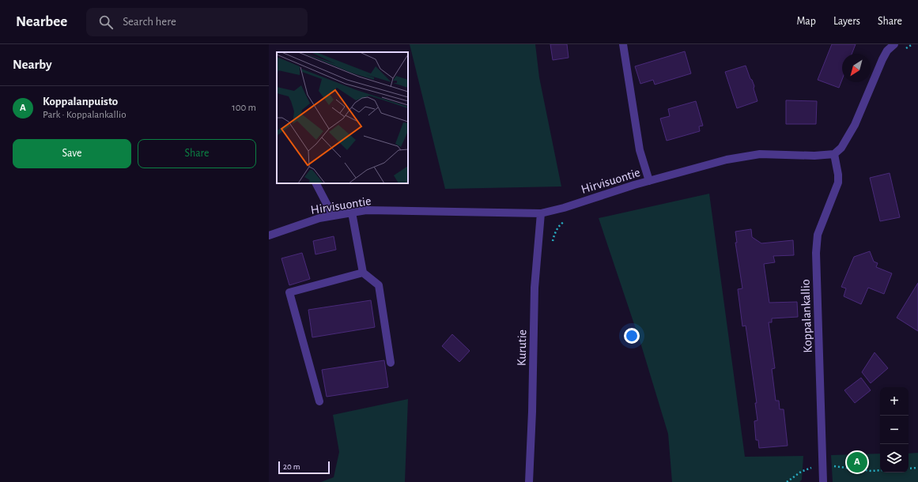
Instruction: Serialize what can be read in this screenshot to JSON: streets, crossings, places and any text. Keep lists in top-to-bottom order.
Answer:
{
  "streets": {
    "street": ["Hirvisuontie", "Koppalankallio", "Kurutie"]
  },
  "crossings": [
    ["Hirvisuontie", "Koppalankallio"],
    ["Hirvisuontie", "Kurutie"]
  ],
  "scale_bar": "20 m",
  "north": "bottom left",
  "page": {
    "header": "Nearbee",
    "search": "Search here",
    "nav": ["Map", "Layers", "Share"],
    "heading": "Nearby",
    "list": [
      {
        "mark": "A",
        "name": "Koppalanpuisto",
        "note": "Park · Koppalankallio",
        "value": "100 m"
      }
    ],
    "buttons": ["Save", "Share"],
    "map_buttons": ["+", "−"],
    "pins": "A",
    "scale": "20 m"
  }
}
